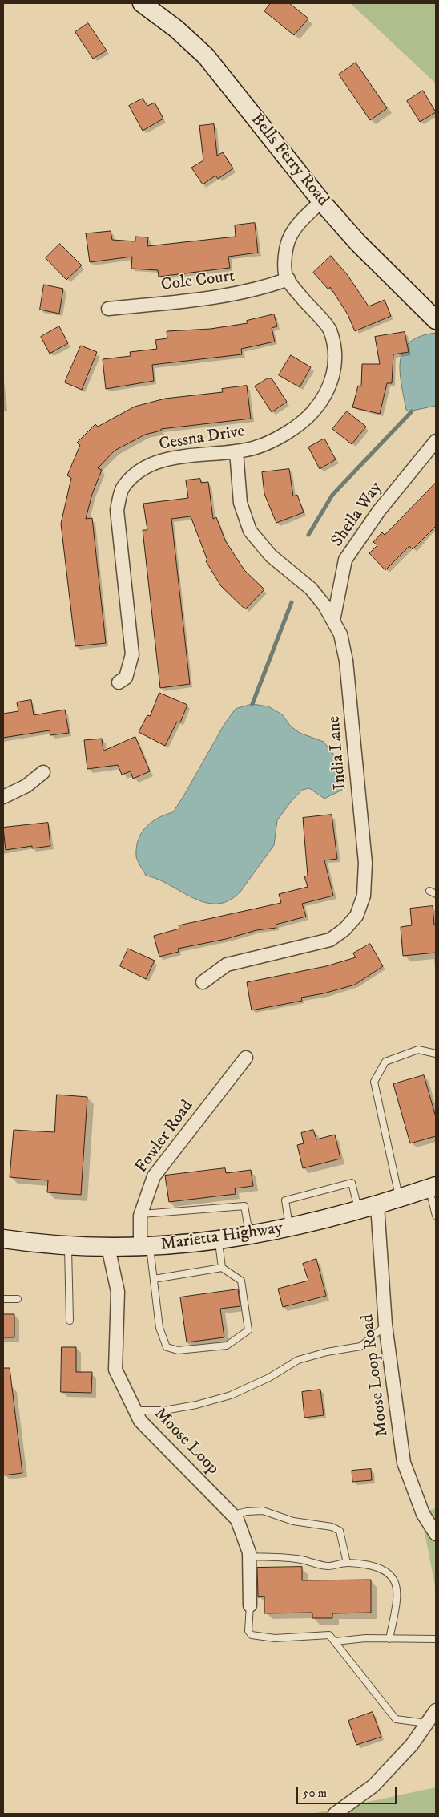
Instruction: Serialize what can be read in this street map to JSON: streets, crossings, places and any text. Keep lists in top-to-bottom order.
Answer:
{
  "streets": {
    "main road": ["Bells Ferry Road", "Marietta Highway"],
    "street": [
      "Cole Court",
      "Cessna Drive",
      "Sheila Way",
      "India Lane",
      "Fowler Road",
      "Moose Loop Road",
      "Moose Loop"
    ]
  },
  "crossings": [
    ["Bells Ferry Road", "Cessna Drive"],
    ["Cole Court", "Cessna Drive"],
    ["Cessna Drive", "India Lane"],
    ["Sheila Way", "India Lane"],
    ["Fowler Road", "Marietta Highway"],
    ["Marietta Highway", "Moose Loop Road"],
    ["Marietta Highway", "Moose Loop"]
  ],
  "scale_bar": "50 m"
}
